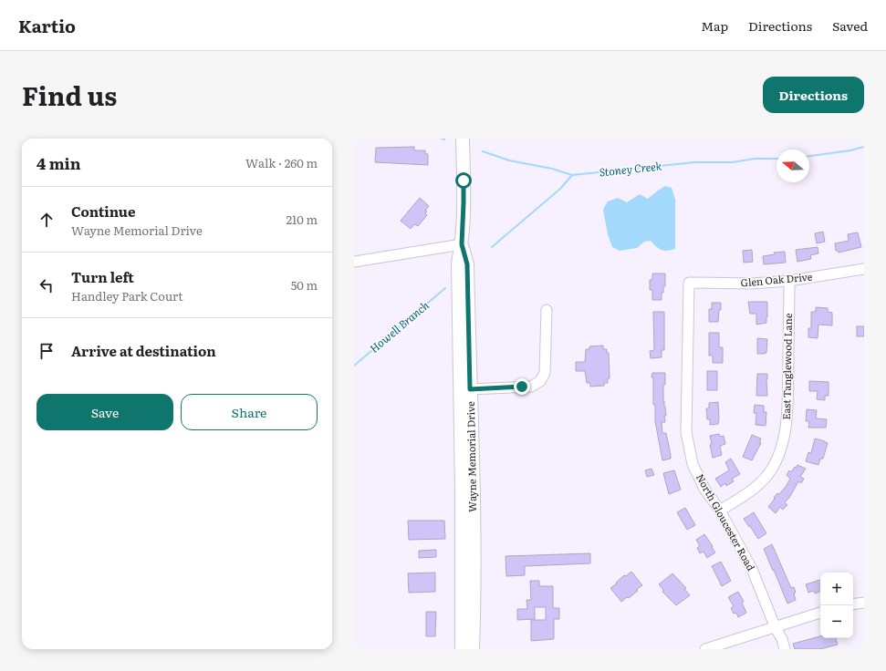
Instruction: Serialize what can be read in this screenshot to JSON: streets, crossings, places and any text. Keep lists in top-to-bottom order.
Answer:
{
  "streets": {
    "main road": ["Wayne Memorial Drive"],
    "street": ["Glen Oak Drive", "East Tanglewood Lane", "North Gloucester Road"]
  },
  "crossings": [
    ["Glen Oak Drive", "East Tanglewood Lane"],
    ["Glen Oak Drive", "North Gloucester Road"],
    ["East Tanglewood Lane", "North Gloucester Road"]
  ],
  "water": ["Stoney Creek", "Howell Branch"],
  "north": "left",
  "page": {
    "header": "Kartio",
    "nav": ["Map", "Directions", "Saved"],
    "title": "Find us",
    "buttons": [
      "Directions",
      ["Save", "Share"]
    ],
    "heading": ["4 min", "Walk · 260 m"],
    "list": [
      ["Continue", "Wayne Memorial Drive", "210 m"],
      ["Turn left", "Handley Park Court", "50 m"],
      "Arrive at destination"
    ],
    "map_buttons": ["+", "−"]
  }
}
